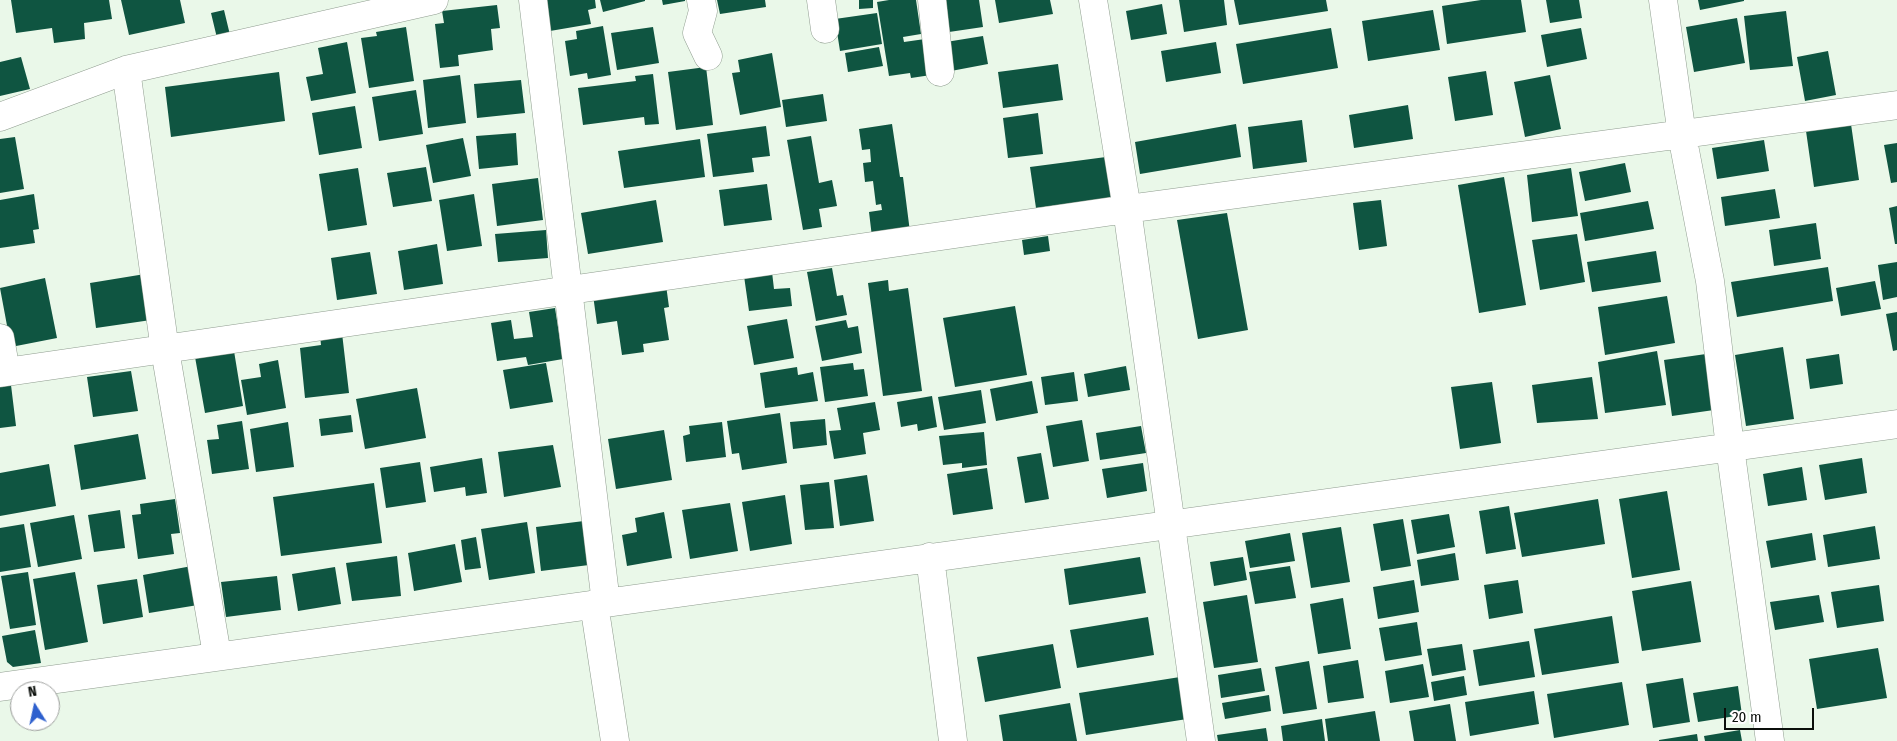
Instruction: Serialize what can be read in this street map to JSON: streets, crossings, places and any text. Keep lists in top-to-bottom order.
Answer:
{
  "scale_bar": "20 m",
  "north": "top"
}
